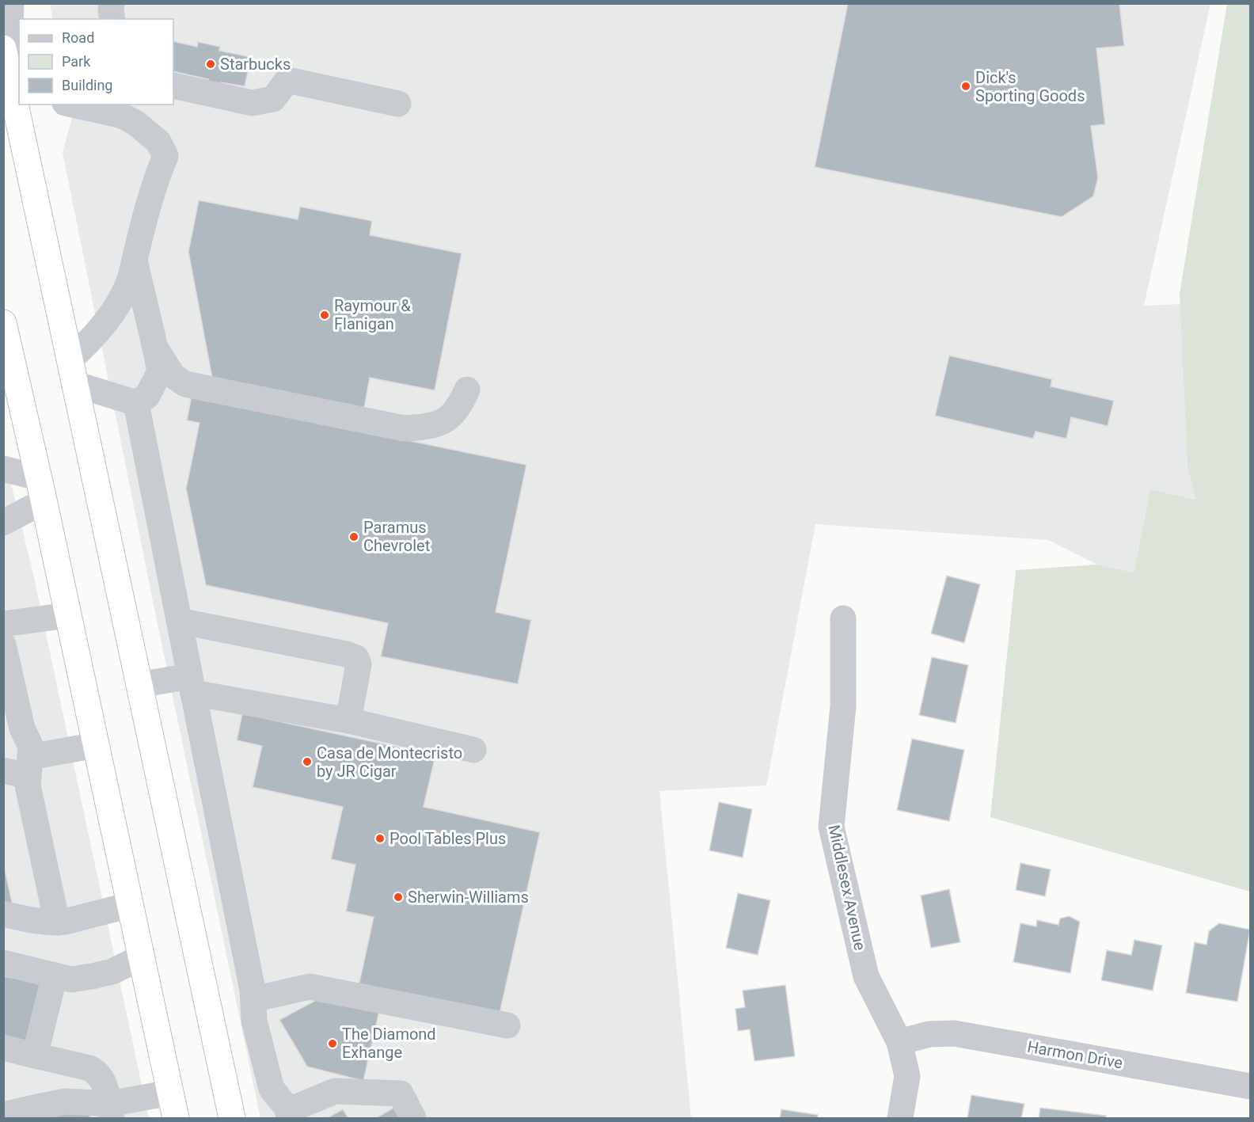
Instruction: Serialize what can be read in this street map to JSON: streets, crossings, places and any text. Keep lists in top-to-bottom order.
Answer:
{
  "streets": {
    "street": ["Middlesex Avenue", "Harmon Drive"]
  },
  "crossings": [
    ["Middlesex Avenue", "Harmon Drive"]
  ],
  "places": [
    "Starbucks",
    "Dick's Sporting Goods",
    "Raymour & Flanigan",
    "Paramus Chevrolet",
    "Casa de Montecristo by JR Cigar",
    "Pool Tables Plus",
    "Sherwin-Williams",
    "The Diamond Exhange"
  ],
  "legend": ["Road", "Park", "Building"]
}
